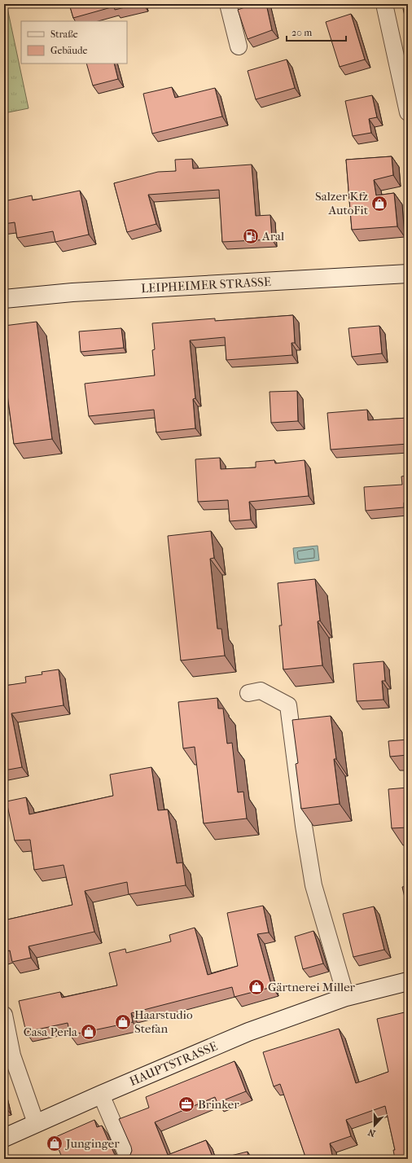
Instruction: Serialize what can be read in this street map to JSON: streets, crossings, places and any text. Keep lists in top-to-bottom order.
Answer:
{
  "streets": {
    "street": ["LEIPHEIMER STRASSE", "HAUPTSTRASSE"]
  },
  "places": {
    "shop": [
      "Salzer Kfz AutoFit",
      "Gärtnerei Miller",
      "Haarstudio Stefan",
      "Casa Perla",
      "Junginger"
    ],
    "fuel station": ["Aral"],
    "office": ["Brinker"]
  },
  "legend": ["Straße", "Gebäude"],
  "scale_bar": "20 m",
  "north": "bottom"
}
